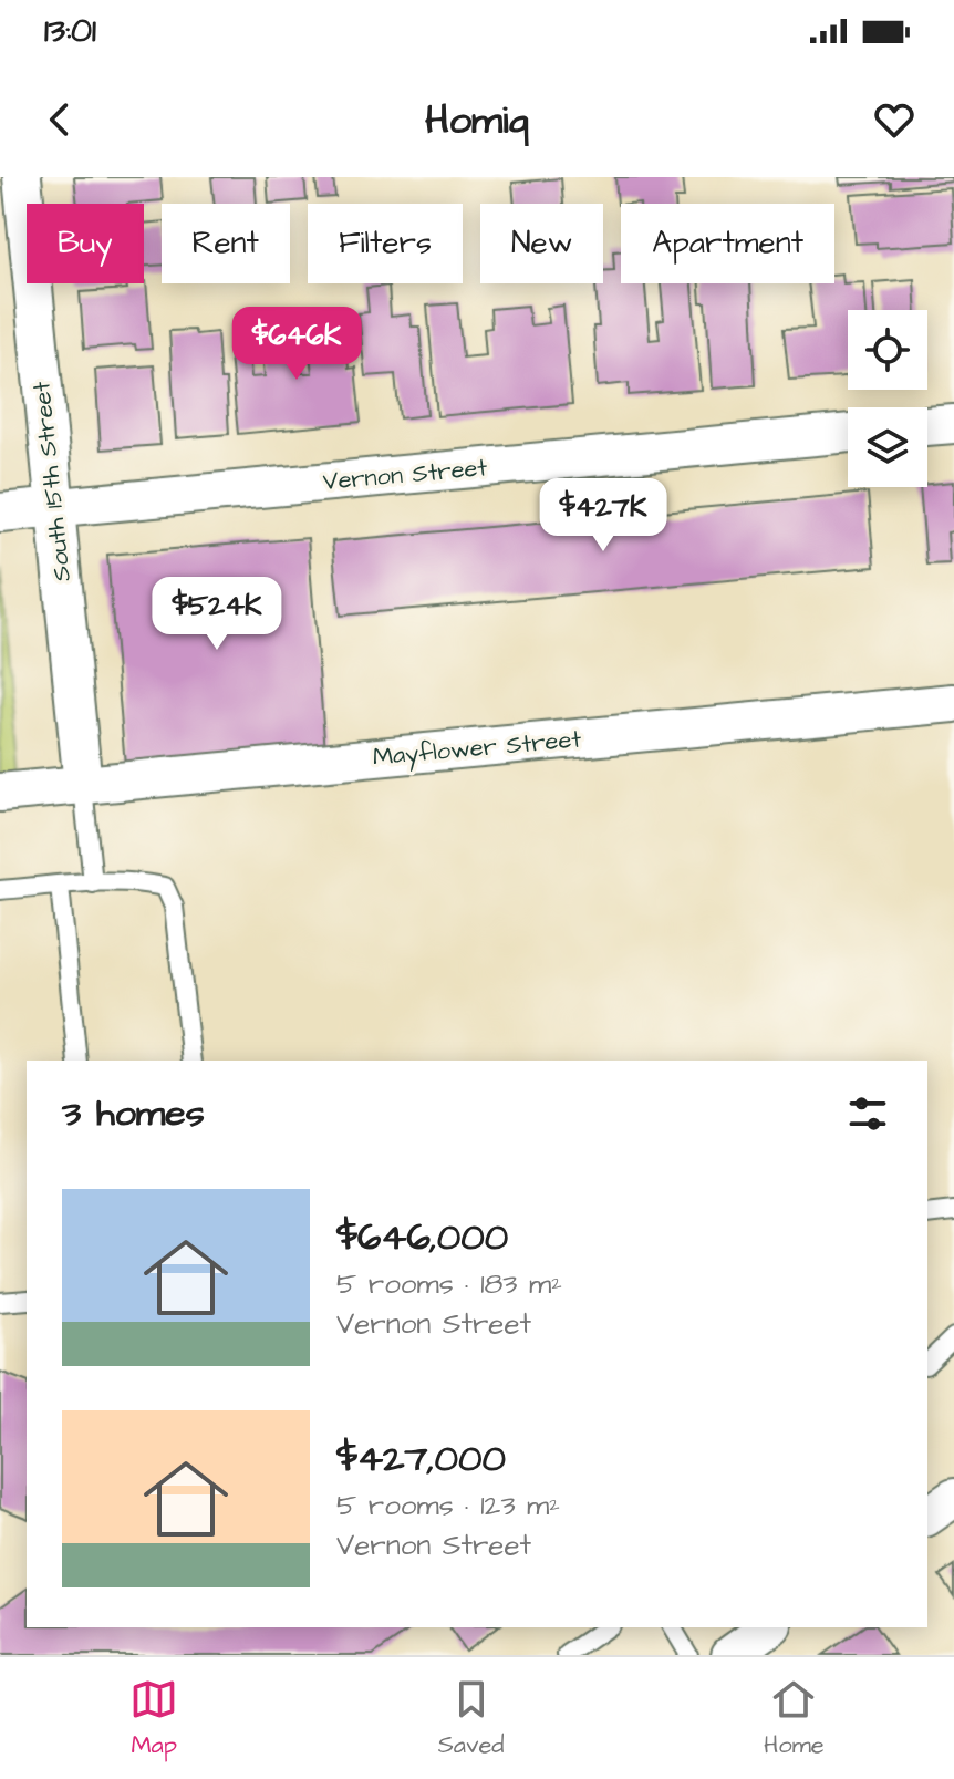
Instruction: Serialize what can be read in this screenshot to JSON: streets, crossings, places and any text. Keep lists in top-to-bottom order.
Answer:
{
  "streets": {
    "street": ["Vernon Street", "South 15th Street", "Mayflower Street"]
  },
  "crossings": [
    ["Vernon Street", "South 15th Street"],
    ["South 15th Street", "Mayflower Street"]
  ],
  "page": {
    "status": "13:01",
    "header": "Homiq",
    "chip": [
      "Buy",
      "Rent",
      "Filters",
      "New",
      "Apartment"
    ],
    "price": ["$646K", "$427K", "$524K"],
    "heading": "3 homes",
    "list": [
      {
        "name": "$646,000",
        "note": "5 rooms · 183 m² · Vernon Street"
      },
      {
        "name": "$427,000",
        "note": "5 rooms · 123 m² · Vernon Street"
      }
    ],
    "tabs": ["Map", "Saved", "Home"]
  }
}
